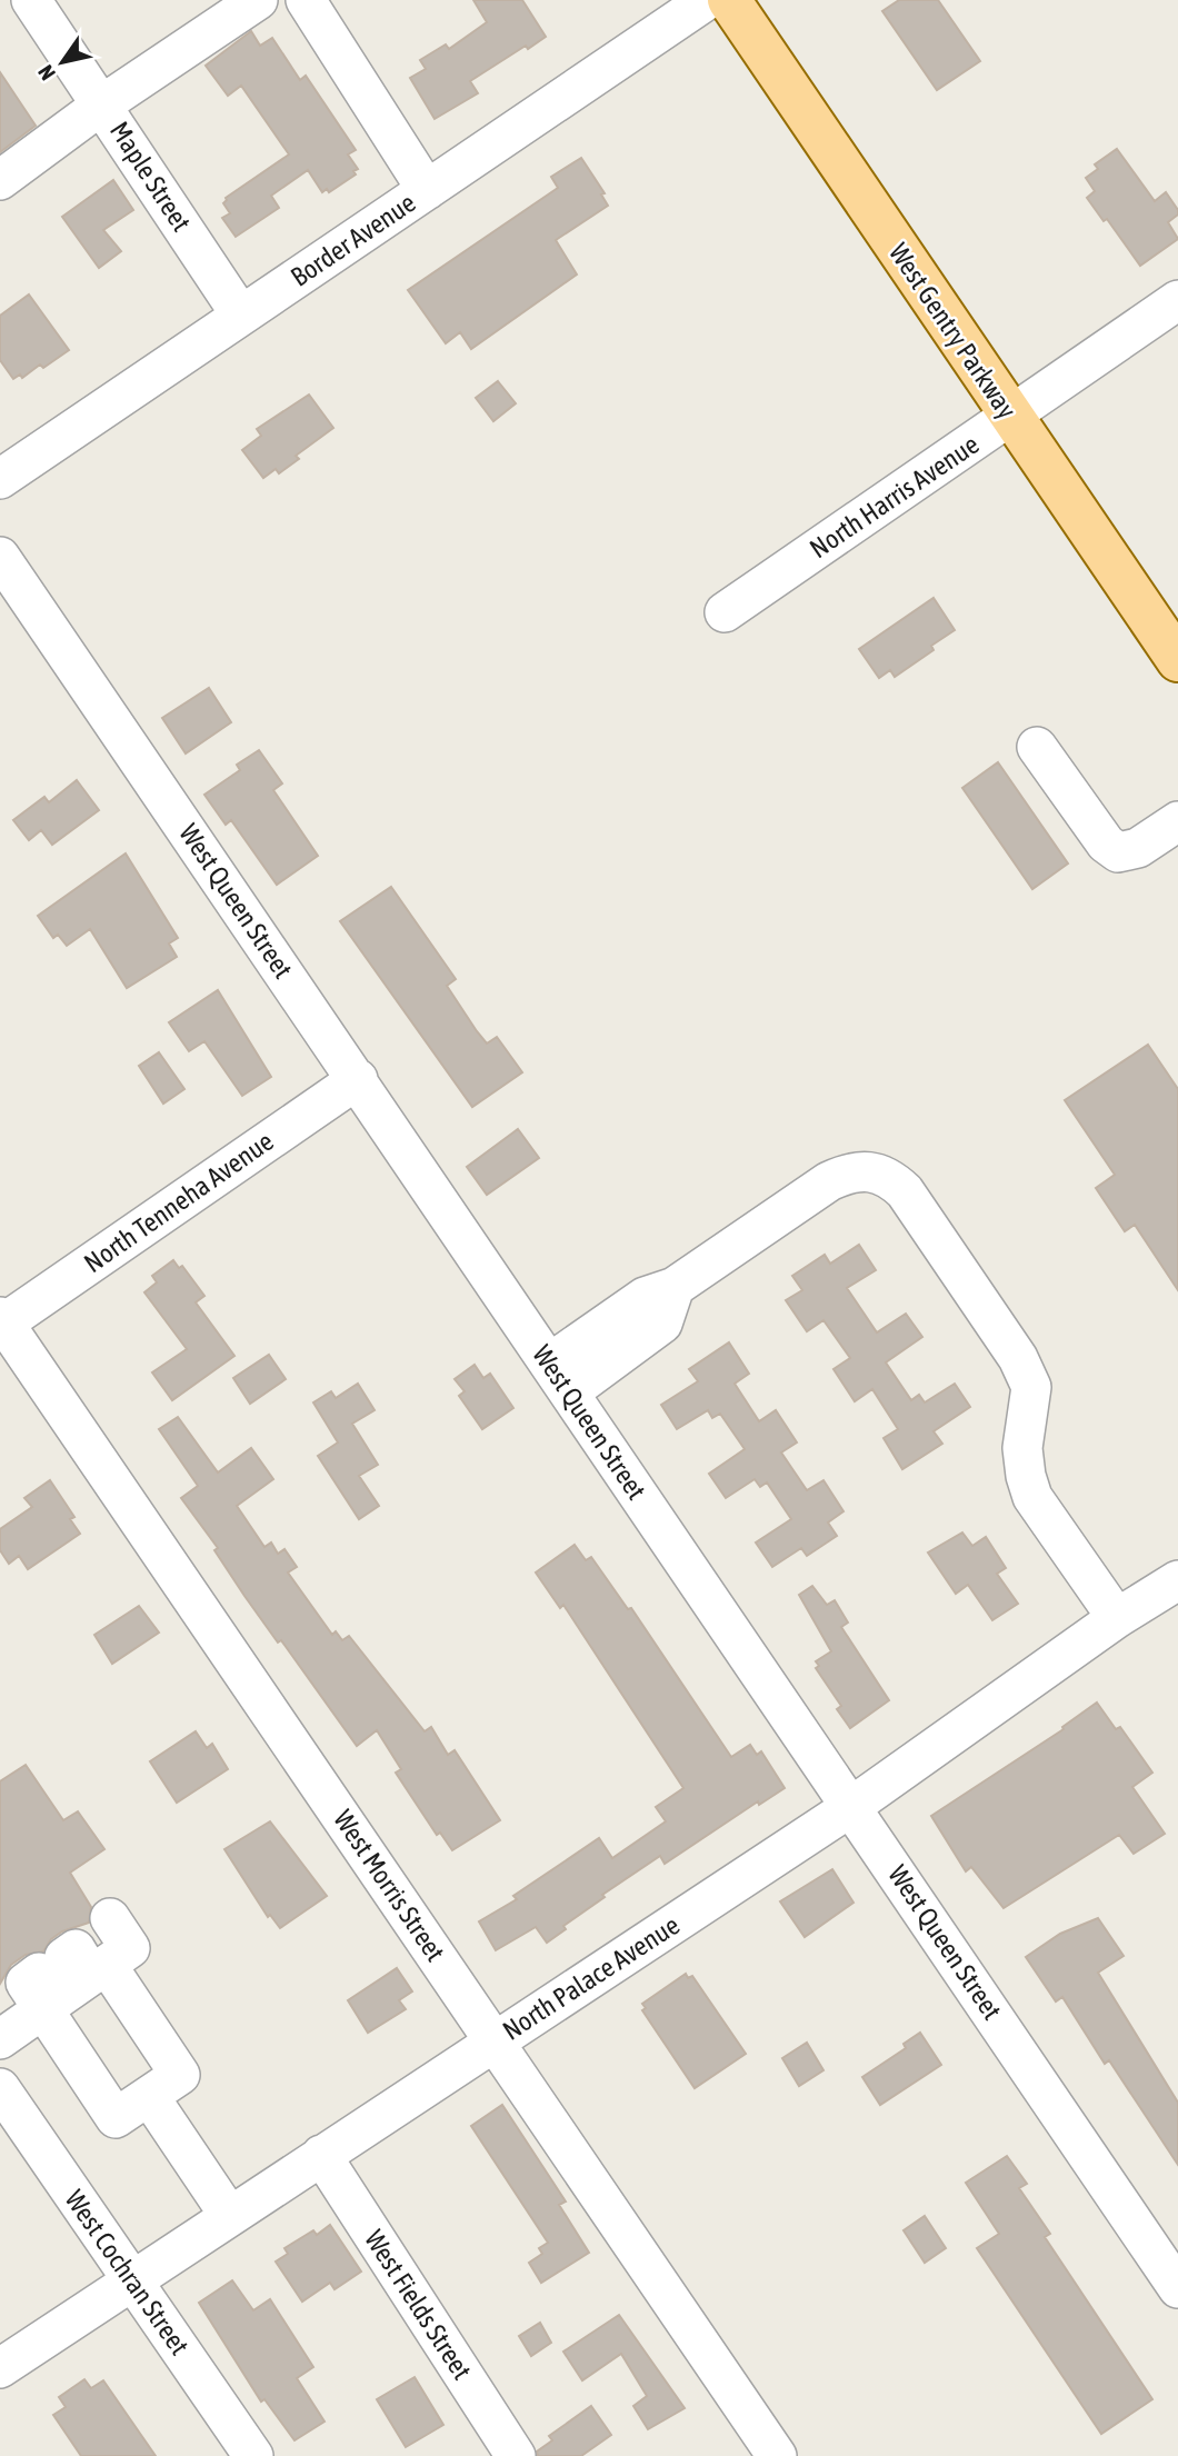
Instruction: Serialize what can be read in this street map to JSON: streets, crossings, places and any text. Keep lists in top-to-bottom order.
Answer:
{
  "streets": {
    "main road": ["West Gentry Parkway"],
    "street": [
      "Maple Street",
      "Border Avenue",
      "North Harris Avenue",
      "West Queen Street",
      "North Tenneha Avenue",
      "West Morris Street",
      "North Palace Avenue",
      "West Cochran Street",
      "West Fields Street"
    ]
  },
  "crossings": [
    ["Maple Street", "Border Avenue"],
    ["West Gentry Parkway", "North Harris Avenue"],
    ["West Queen Street", "North Tenneha Avenue"],
    ["West Queen Street", "North Palace Avenue"],
    ["North Tenneha Avenue", "West Morris Street"],
    ["West Morris Street", "North Palace Avenue"],
    ["North Palace Avenue", "West Cochran Street"],
    ["North Palace Avenue", "West Fields Street"]
  ],
  "north": "bottom left"
}
